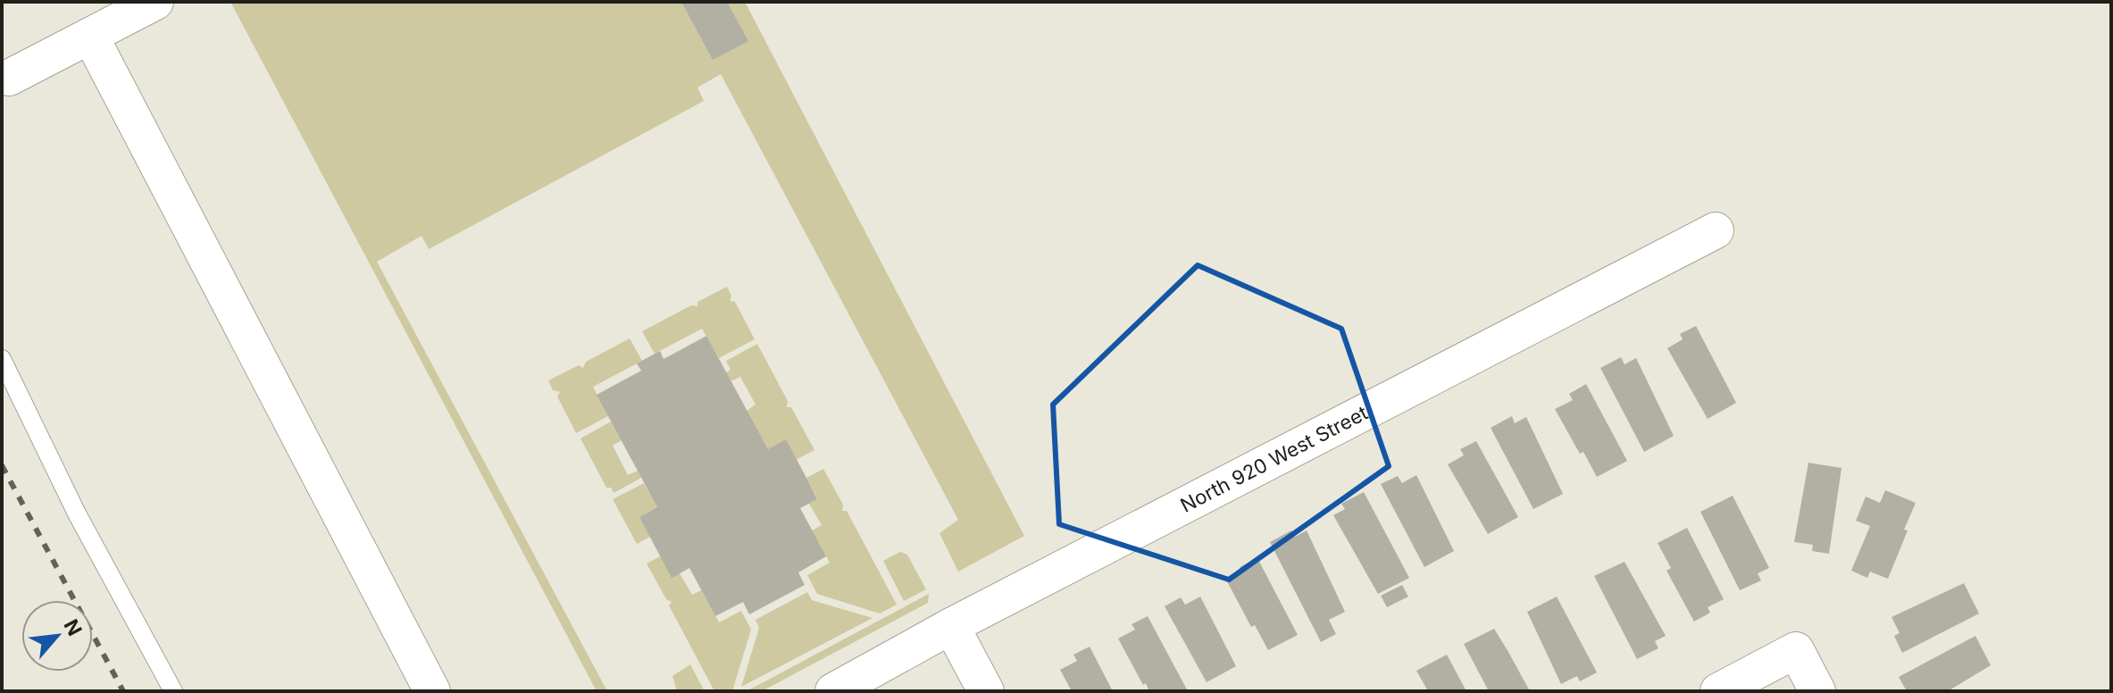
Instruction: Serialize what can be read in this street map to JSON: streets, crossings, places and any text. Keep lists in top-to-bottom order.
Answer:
{
  "streets": {
    "street": ["North 920 West Street"]
  },
  "north": "top right"
}
